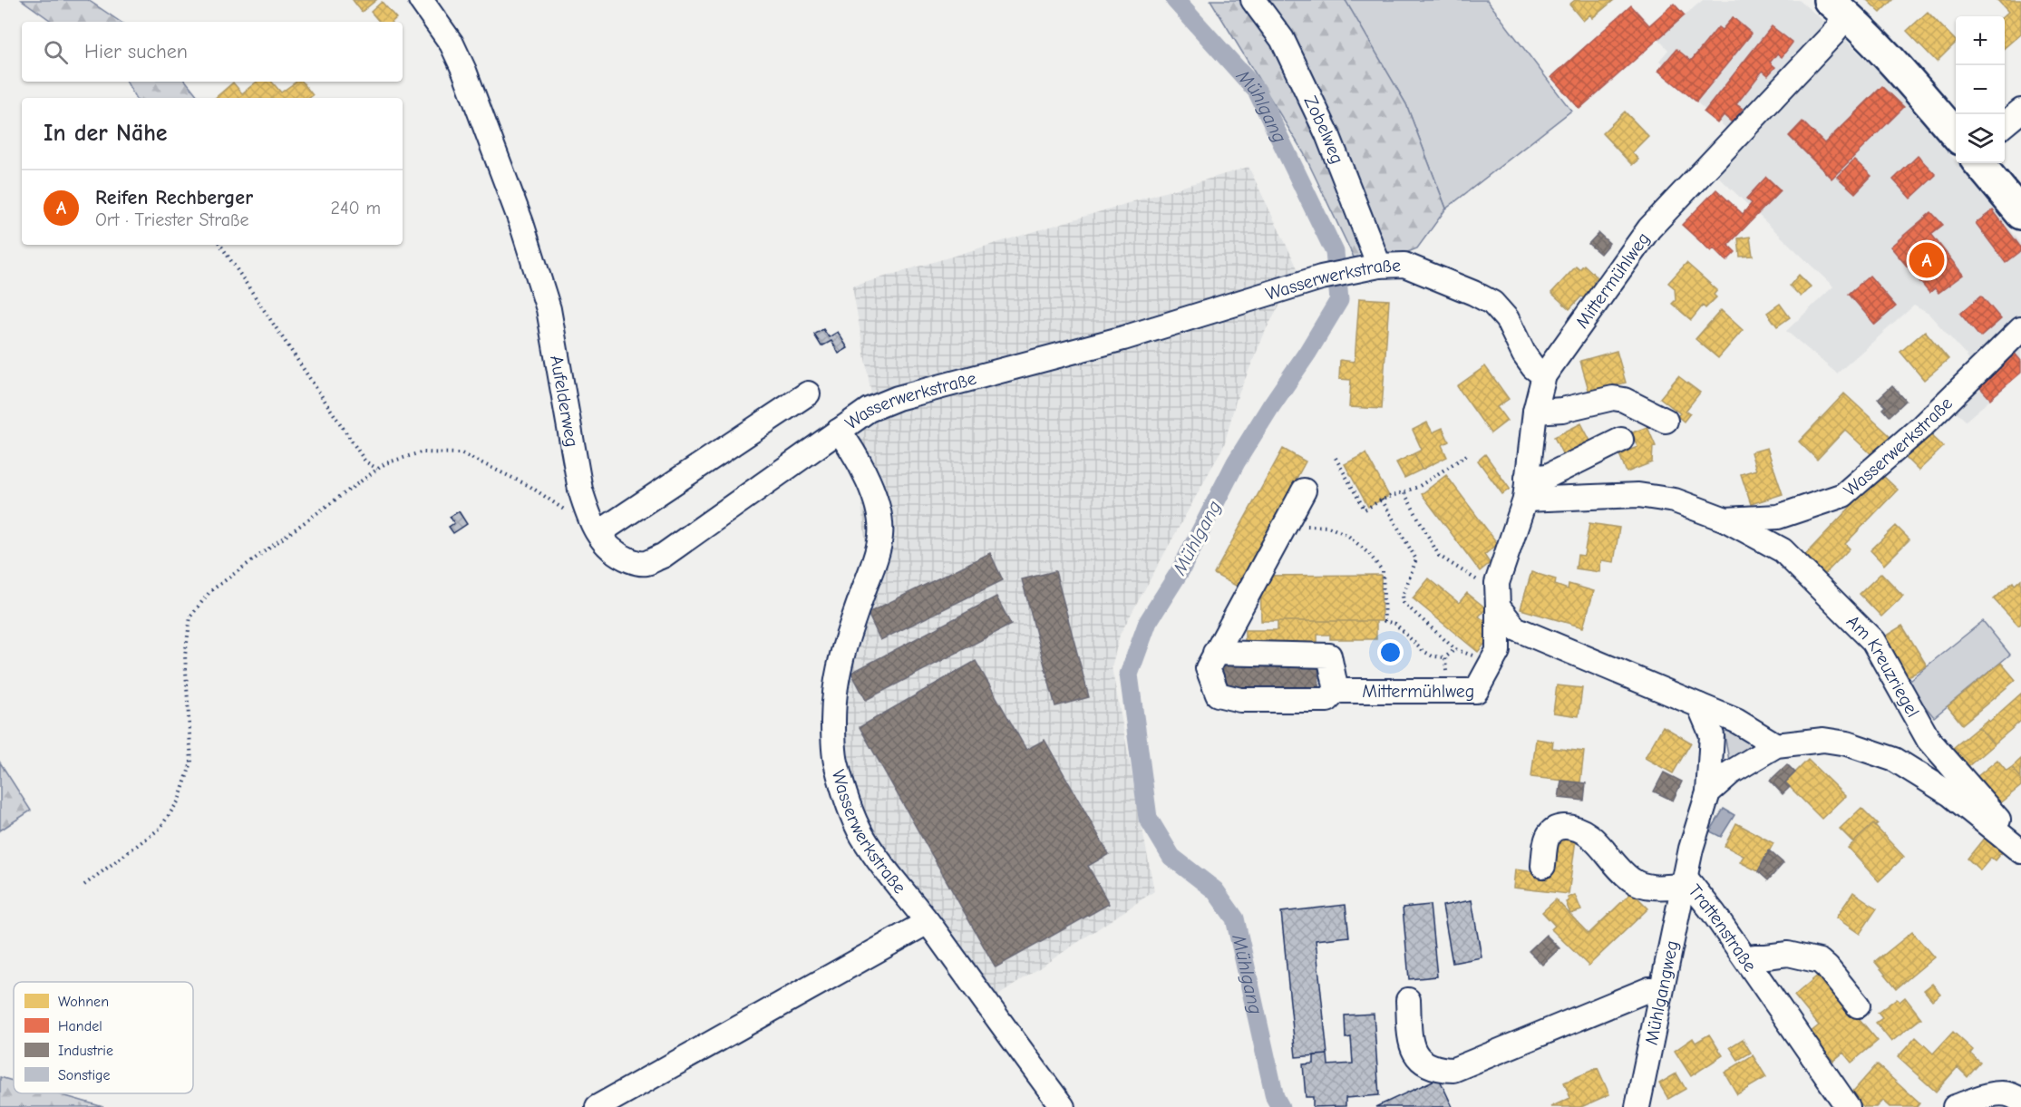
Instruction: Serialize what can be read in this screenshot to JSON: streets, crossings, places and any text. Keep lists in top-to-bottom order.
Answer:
{
  "streets": {
    "street": [
      "Zobelweg",
      "Mittermühlweg",
      "Wasserwerkstraße",
      "Aufelderweg",
      "Am Kreuzriegel",
      "Trattenstraße",
      "Mühlgangweg"
    ]
  },
  "crossings": [
    ["Zobelweg", "Wasserwerkstraße"],
    ["Mittermühlweg", "Wasserwerkstraße"],
    ["Wasserwerkstraße", "Aufelderweg"],
    ["Wasserwerkstraße", "Am Kreuzriegel"],
    ["Trattenstraße", "Mühlgangweg"]
  ],
  "water": ["Mühlgang"],
  "legend": [
    "Wohnen",
    "Handel",
    "Industrie",
    "Sonstige"
  ],
  "page": {
    "map_buttons": ["+", "−"],
    "search": "Hier suchen",
    "heading": "In der Nähe",
    "list": [
      {
        "mark": "A",
        "name": "Reifen Rechberger",
        "note": "Ort · Triester Straße",
        "value": "240 m"
      }
    ],
    "pins": "A"
  }
}
